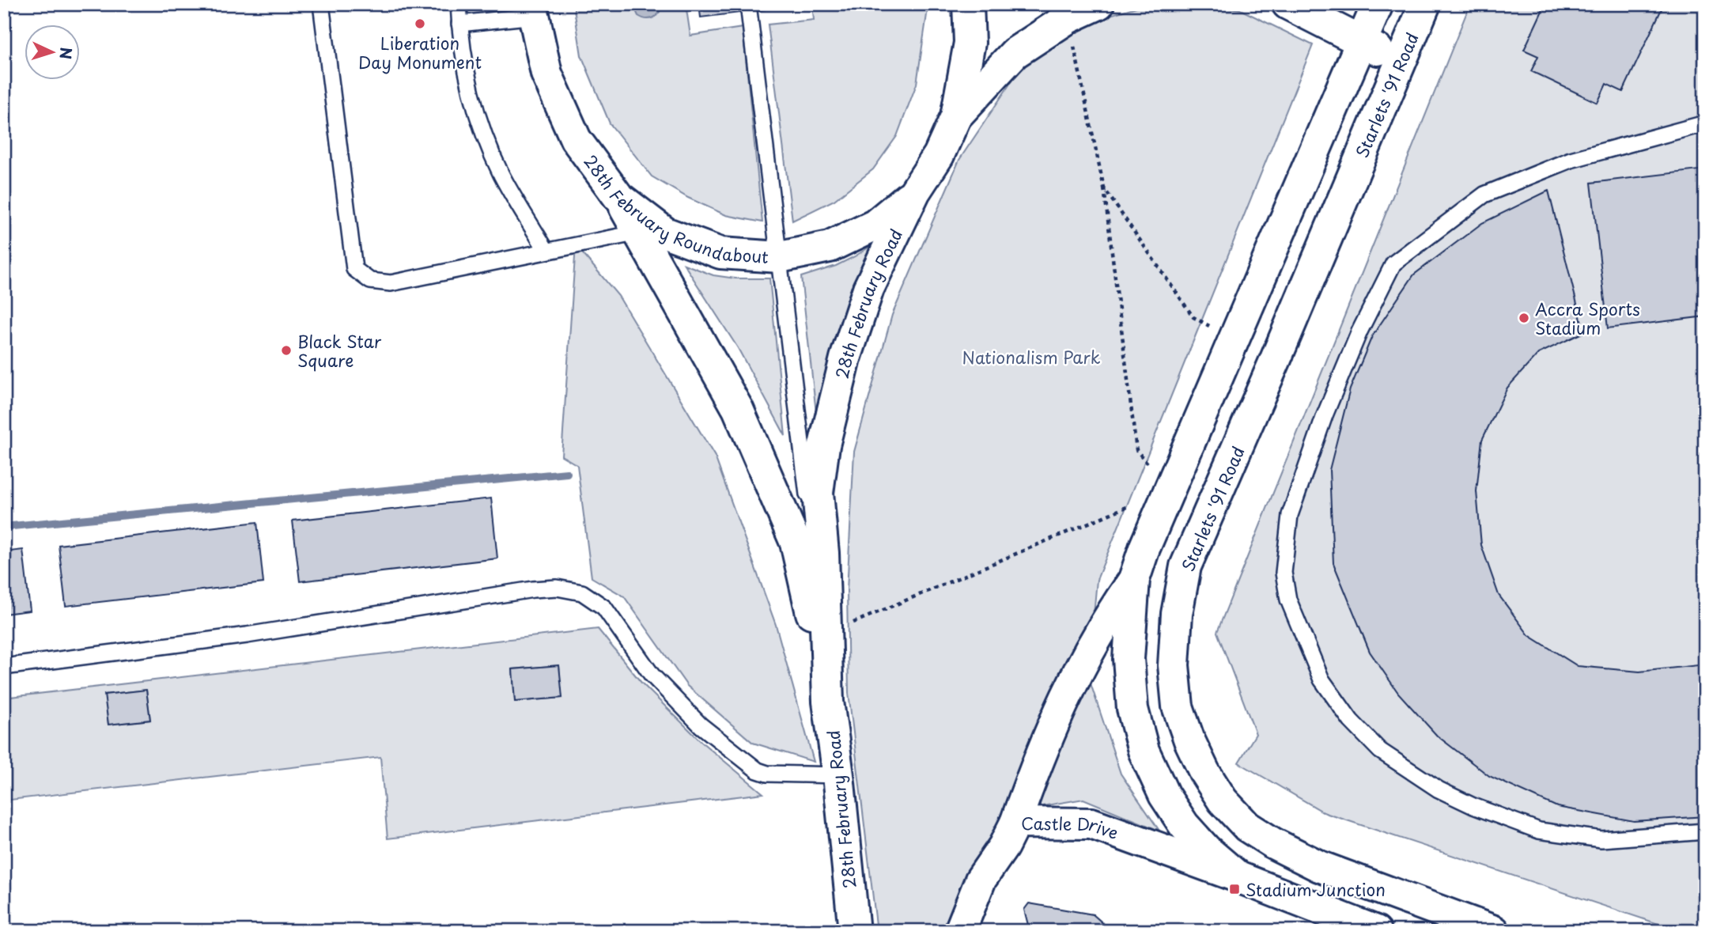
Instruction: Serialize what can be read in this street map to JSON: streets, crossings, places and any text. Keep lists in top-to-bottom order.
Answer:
{
  "streets": {
    "main road": [
      "Starlets '91 Road",
      "28th February Roundabout",
      "28th February Road",
      "Castle Drive"
    ]
  },
  "crossings": [
    ["28th February Roundabout", "28th February Road"]
  ],
  "parks": ["Nationalism Park"],
  "places": {
    "other": ["Liberation Day Monument", "Accra Sports Stadium", "Black Star Square"],
    "transit": ["Stadium Junction"]
  },
  "north": "right"
}
